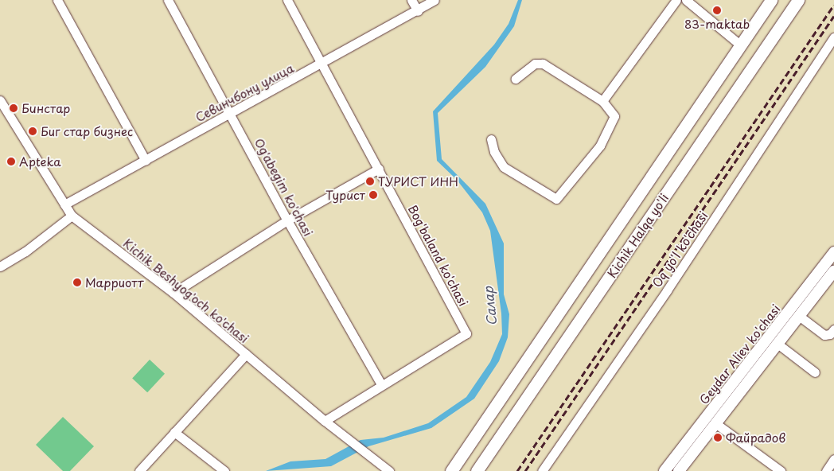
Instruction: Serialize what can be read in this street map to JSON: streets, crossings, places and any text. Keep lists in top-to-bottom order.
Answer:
{
  "streets": {
    "highway": ["Kichik Halqa yo'li"],
    "main road": ["Geydar Aliev ko'chasi"],
    "street": [
      "Севинчбону улица",
      "Og'abegim ko'chasi",
      "Oq yo'l ko'chasi",
      "Bog'baland ko'chasi",
      "Kichik Beshyog'och ko'chasi"
    ]
  },
  "crossings": [
    ["Севинчбону улица", "Og'abegim ko'chasi"],
    ["Севинчбону улица", "Bog'baland ko'chasi"],
    ["Севинчбону улица", "Kichik Beshyog'och ko'chasi"],
    ["Og'abegim ko'chasi", "Bog'baland ko'chasi"],
    ["Bog'baland ko'chasi", "Kichik Beshyog'och ko'chasi"]
  ],
  "water": ["Салар"],
  "places": [
    "83-maktab",
    "Бинстар",
    "Биг стар бизнес",
    "Apteka",
    "ТУРИСТ ИНН",
    "Турист",
    "Марриотт",
    "Файрадов"
  ]
}
